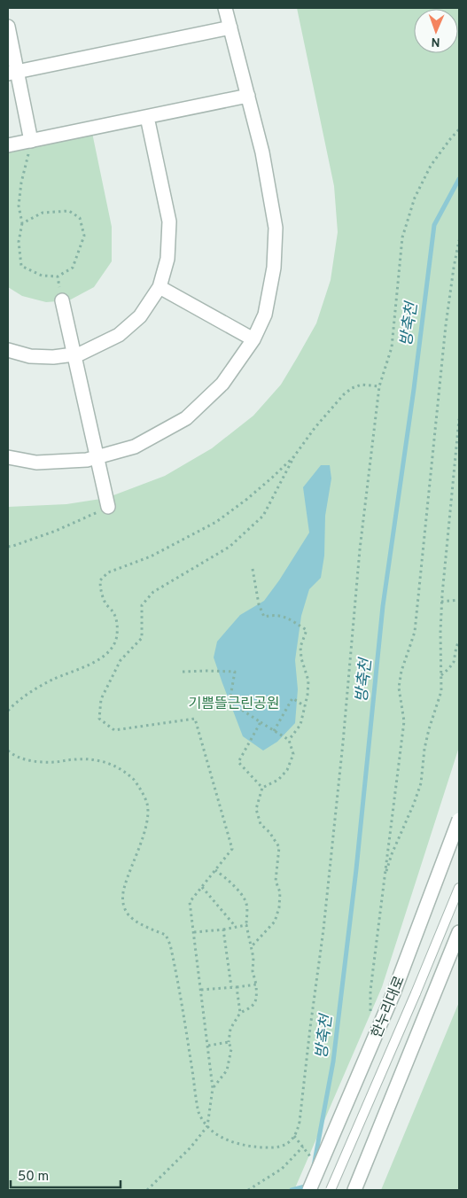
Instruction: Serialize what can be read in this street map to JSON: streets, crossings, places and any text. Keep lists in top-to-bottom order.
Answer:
{
  "streets": {
    "street": ["한누리대로"]
  },
  "water": ["방축천"],
  "parks": ["기쁨뜰근린공원"],
  "scale_bar": "50 m",
  "north": "bottom"
}
